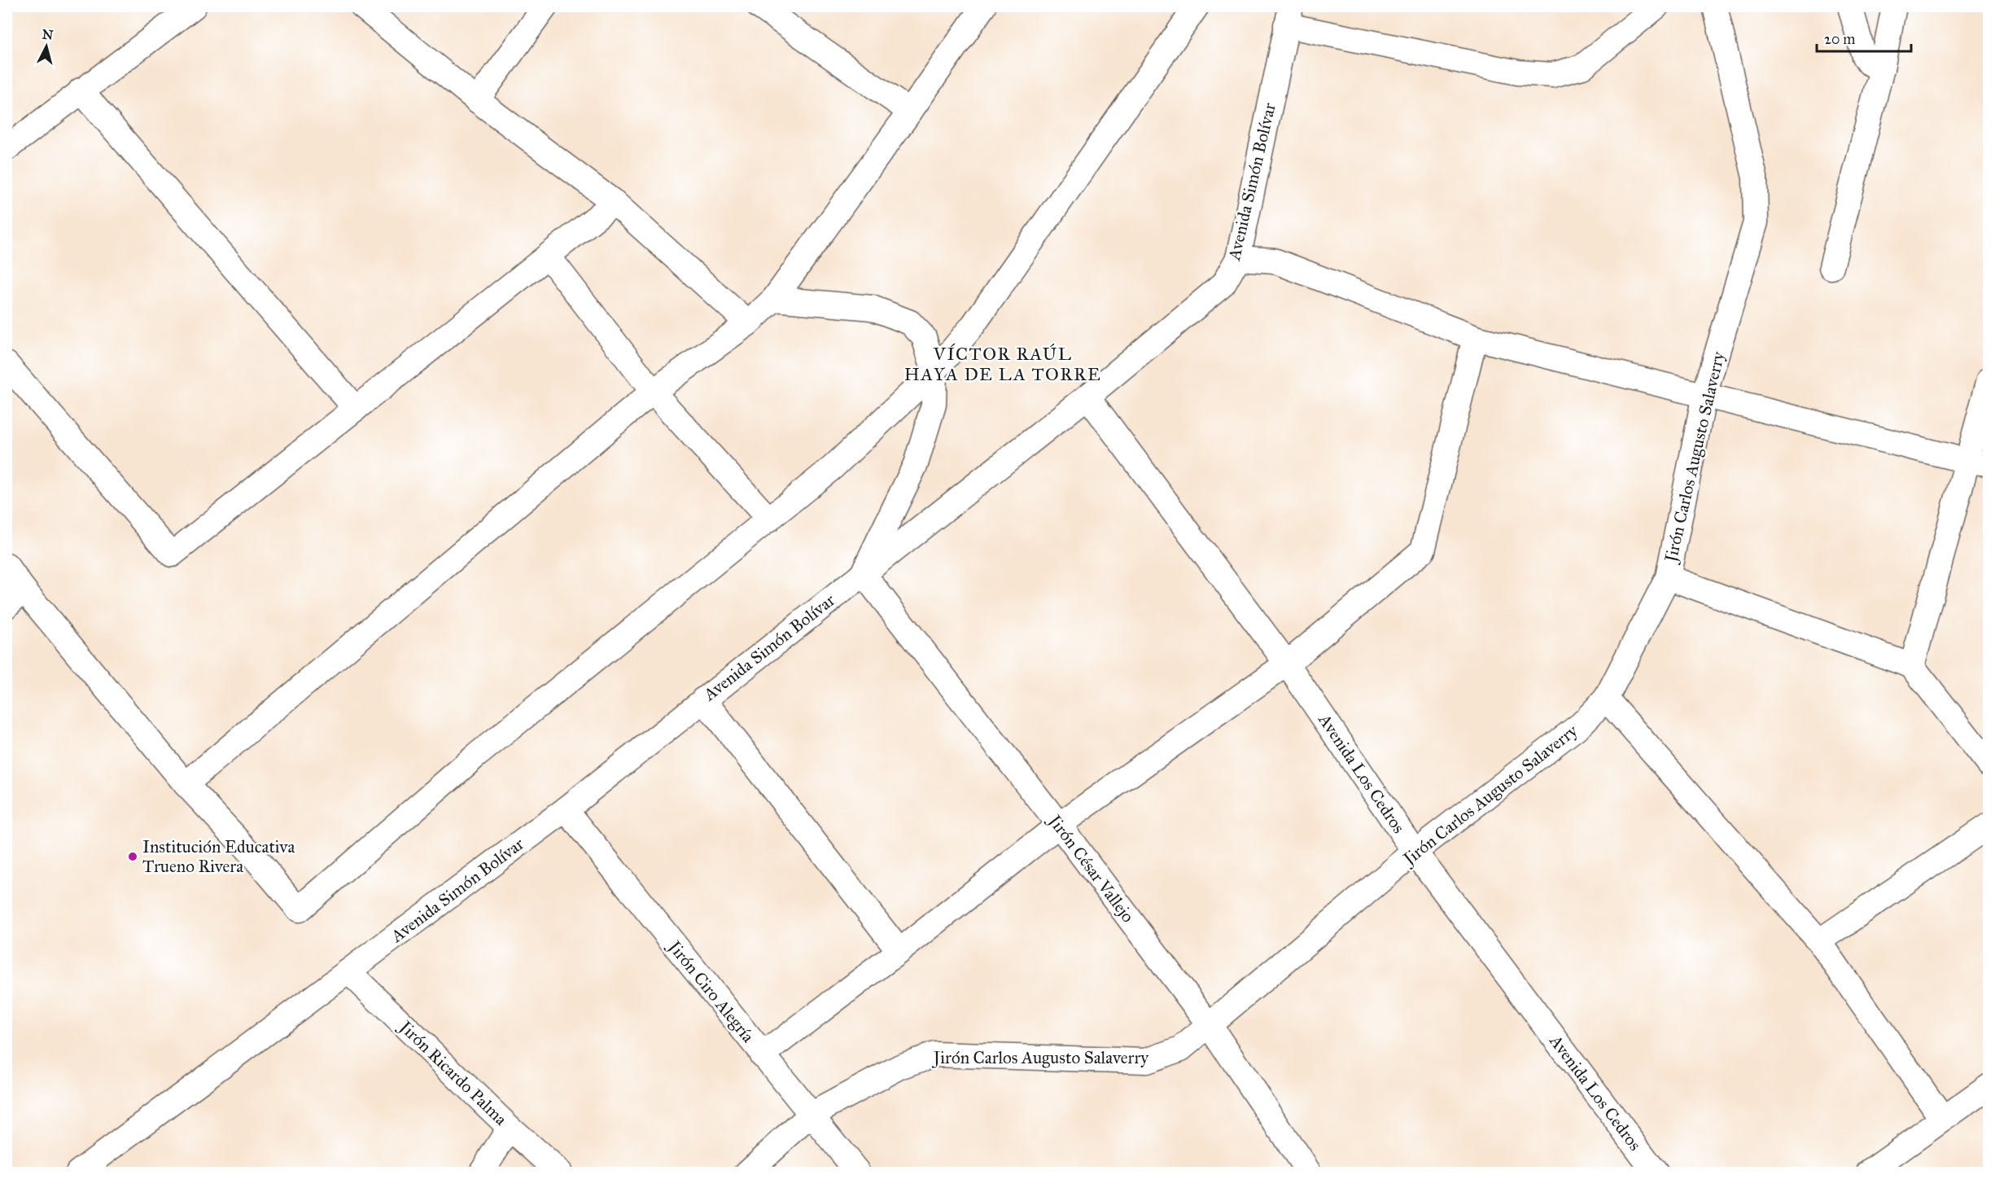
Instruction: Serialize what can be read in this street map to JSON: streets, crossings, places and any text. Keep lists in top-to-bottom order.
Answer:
{
  "streets": {
    "street": [
      "Avenida Simón Bolívar",
      "Jirón Carlos Augusto Salaverry",
      "Avenida Los Cedros",
      "Jirón César Vallejo",
      "Jirón Ciro Alegría",
      "Jirón Ricardo Palma"
    ]
  },
  "crossings": [
    ["Avenida Simón Bolívar", "Avenida Los Cedros"],
    ["Avenida Simón Bolívar", "Jirón César Vallejo"],
    ["Avenida Simón Bolívar", "Jirón Ciro Alegría"],
    ["Avenida Simón Bolívar", "Jirón Ricardo Palma"],
    ["Jirón Carlos Augusto Salaverry", "Avenida Los Cedros"],
    ["Jirón Carlos Augusto Salaverry", "Jirón César Vallejo"],
    ["Jirón Carlos Augusto Salaverry", "Jirón Ciro Alegría"]
  ],
  "districts": ["VÍCTOR RAÚL HAYA DE LA TORRE"],
  "places": ["Institución Educativa Trueno Rivera"],
  "scale_bar": "20 m",
  "north": "top"
}
